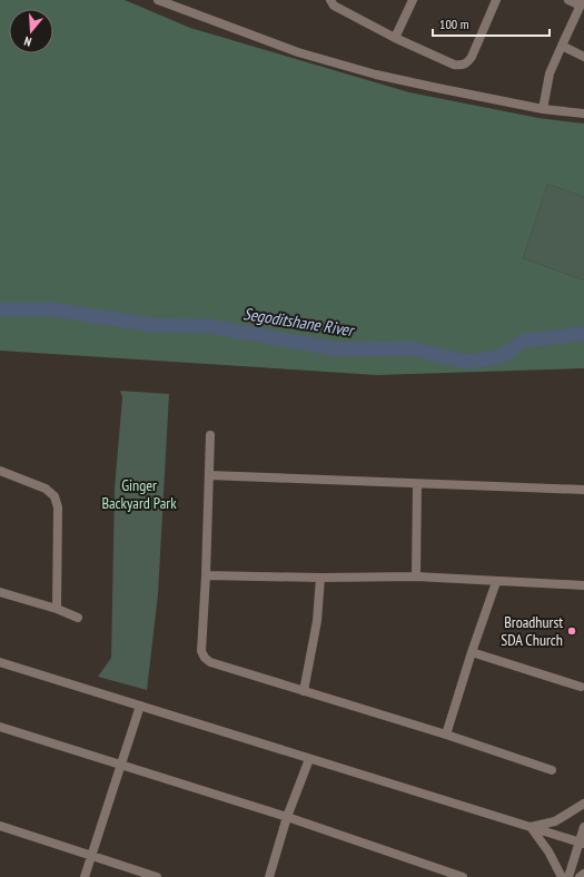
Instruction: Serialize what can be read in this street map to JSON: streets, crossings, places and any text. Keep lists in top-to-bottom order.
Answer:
{
  "water": ["Segoditshane River"],
  "parks": ["Ginger Backyard Park"],
  "places": ["Broadhurst SDA Church"],
  "scale_bar": "100 m",
  "north": "bottom"
}
